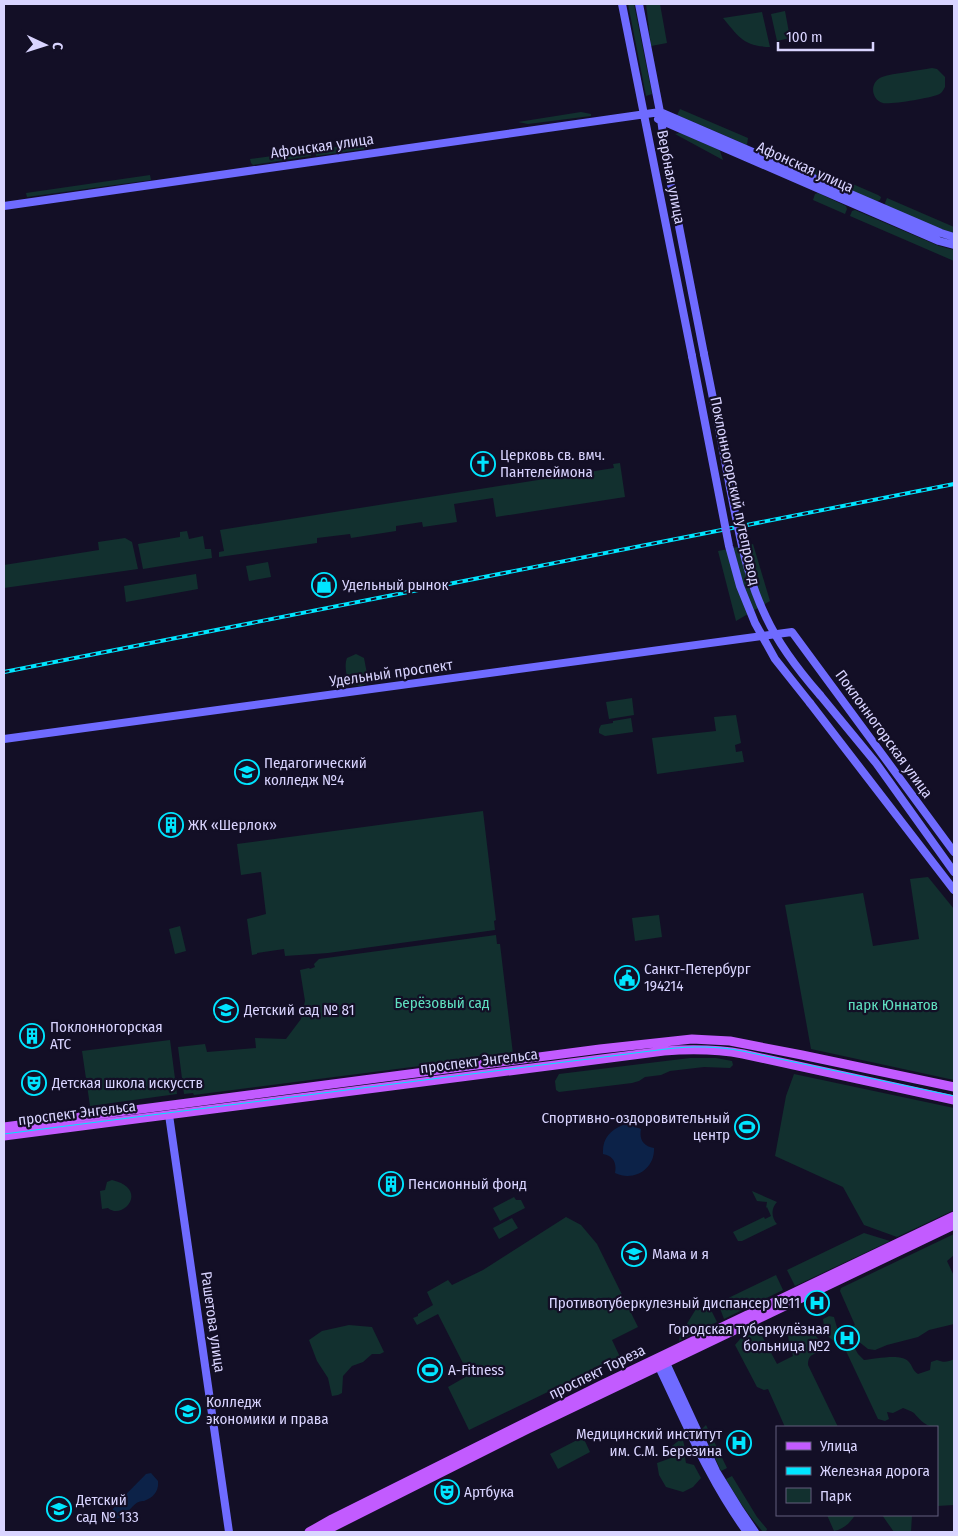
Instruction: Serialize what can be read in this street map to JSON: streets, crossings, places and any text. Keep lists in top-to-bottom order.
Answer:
{
  "streets": {
    "main road": ["проспект Энгельса", "проспект Тореза"],
    "street": [
      "Афонская улица",
      "Вербная улица",
      "Поклонногорский путепровод",
      "Удельный проспект",
      "Поклонногорская улица",
      "Рашетова улица"
    ]
  },
  "crossings": [
    ["Афонская улица", "Вербная улица"],
    ["Вербная улица", "Поклонногорский путепровод"],
    ["Поклонногорский путепровод", "Поклонногорская улица"],
    ["Удельный проспект", "Поклонногорская улица"],
    ["проспект Энгельса", "Рашетова улица"]
  ],
  "parks": ["Берёзовый сад", "парк Юннатов"],
  "places": {
    "church": ["Церковь св. вмч. Пантелеймона"],
    "shop": ["Удельный рынок"],
    "school or university": [
      "Педагогический колледж №4",
      "Детский сад № 81",
      "Мама и я",
      "Колледж экономики и права",
      "Детский сад № 133"
    ],
    "building": ["ЖК «Шерлок»", "Поклонногорская АТС", "Пенсионный фонд"],
    "public building": ["Санкт-Петербург 194214"],
    "theatre": ["Детская школа искусств", "Артбука"],
    "sports": ["Спортивно-оздоровительный центр", "A-Fitness"],
    "hospital": ["Противотуберкулезный диспансер №11", "Городская туберкулёзная больница №2", "Медицинский институт им. С.М. Березина"]
  },
  "legend": ["Улица", "Железная дорога", "Парк"],
  "scale_bar": "100 m",
  "north": "right"
}
